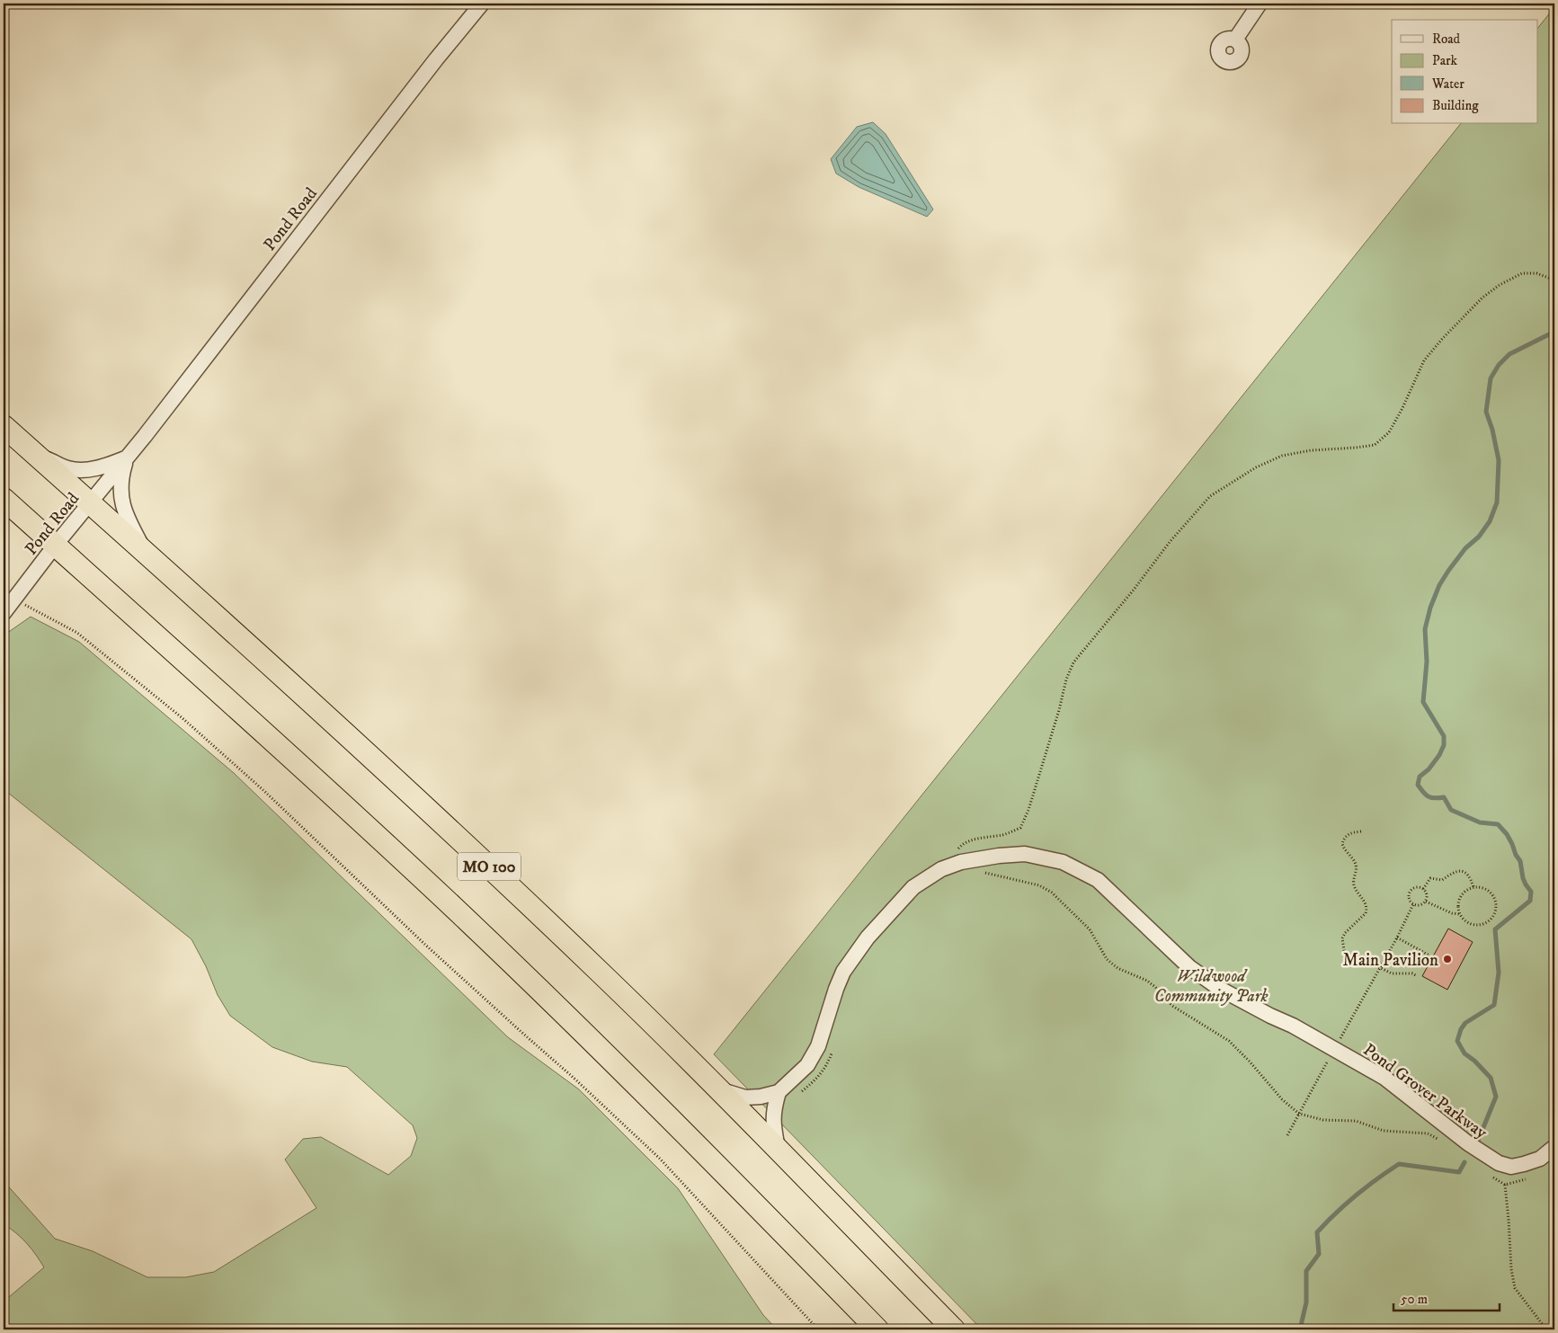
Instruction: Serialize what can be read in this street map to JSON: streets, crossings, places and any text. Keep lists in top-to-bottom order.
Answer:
{
  "streets": {
    "highway": ["MO 100"],
    "street": ["Pond Road", "Pond Grover Parkway"]
  },
  "crossings": [
    ["Pond Road", "MO 100"]
  ],
  "parks": ["Wildwood Community Park"],
  "places": ["Main Pavilion"],
  "legend": [
    "Road",
    "Park",
    "Water",
    "Building"
  ],
  "scale_bar": "50 m"
}
